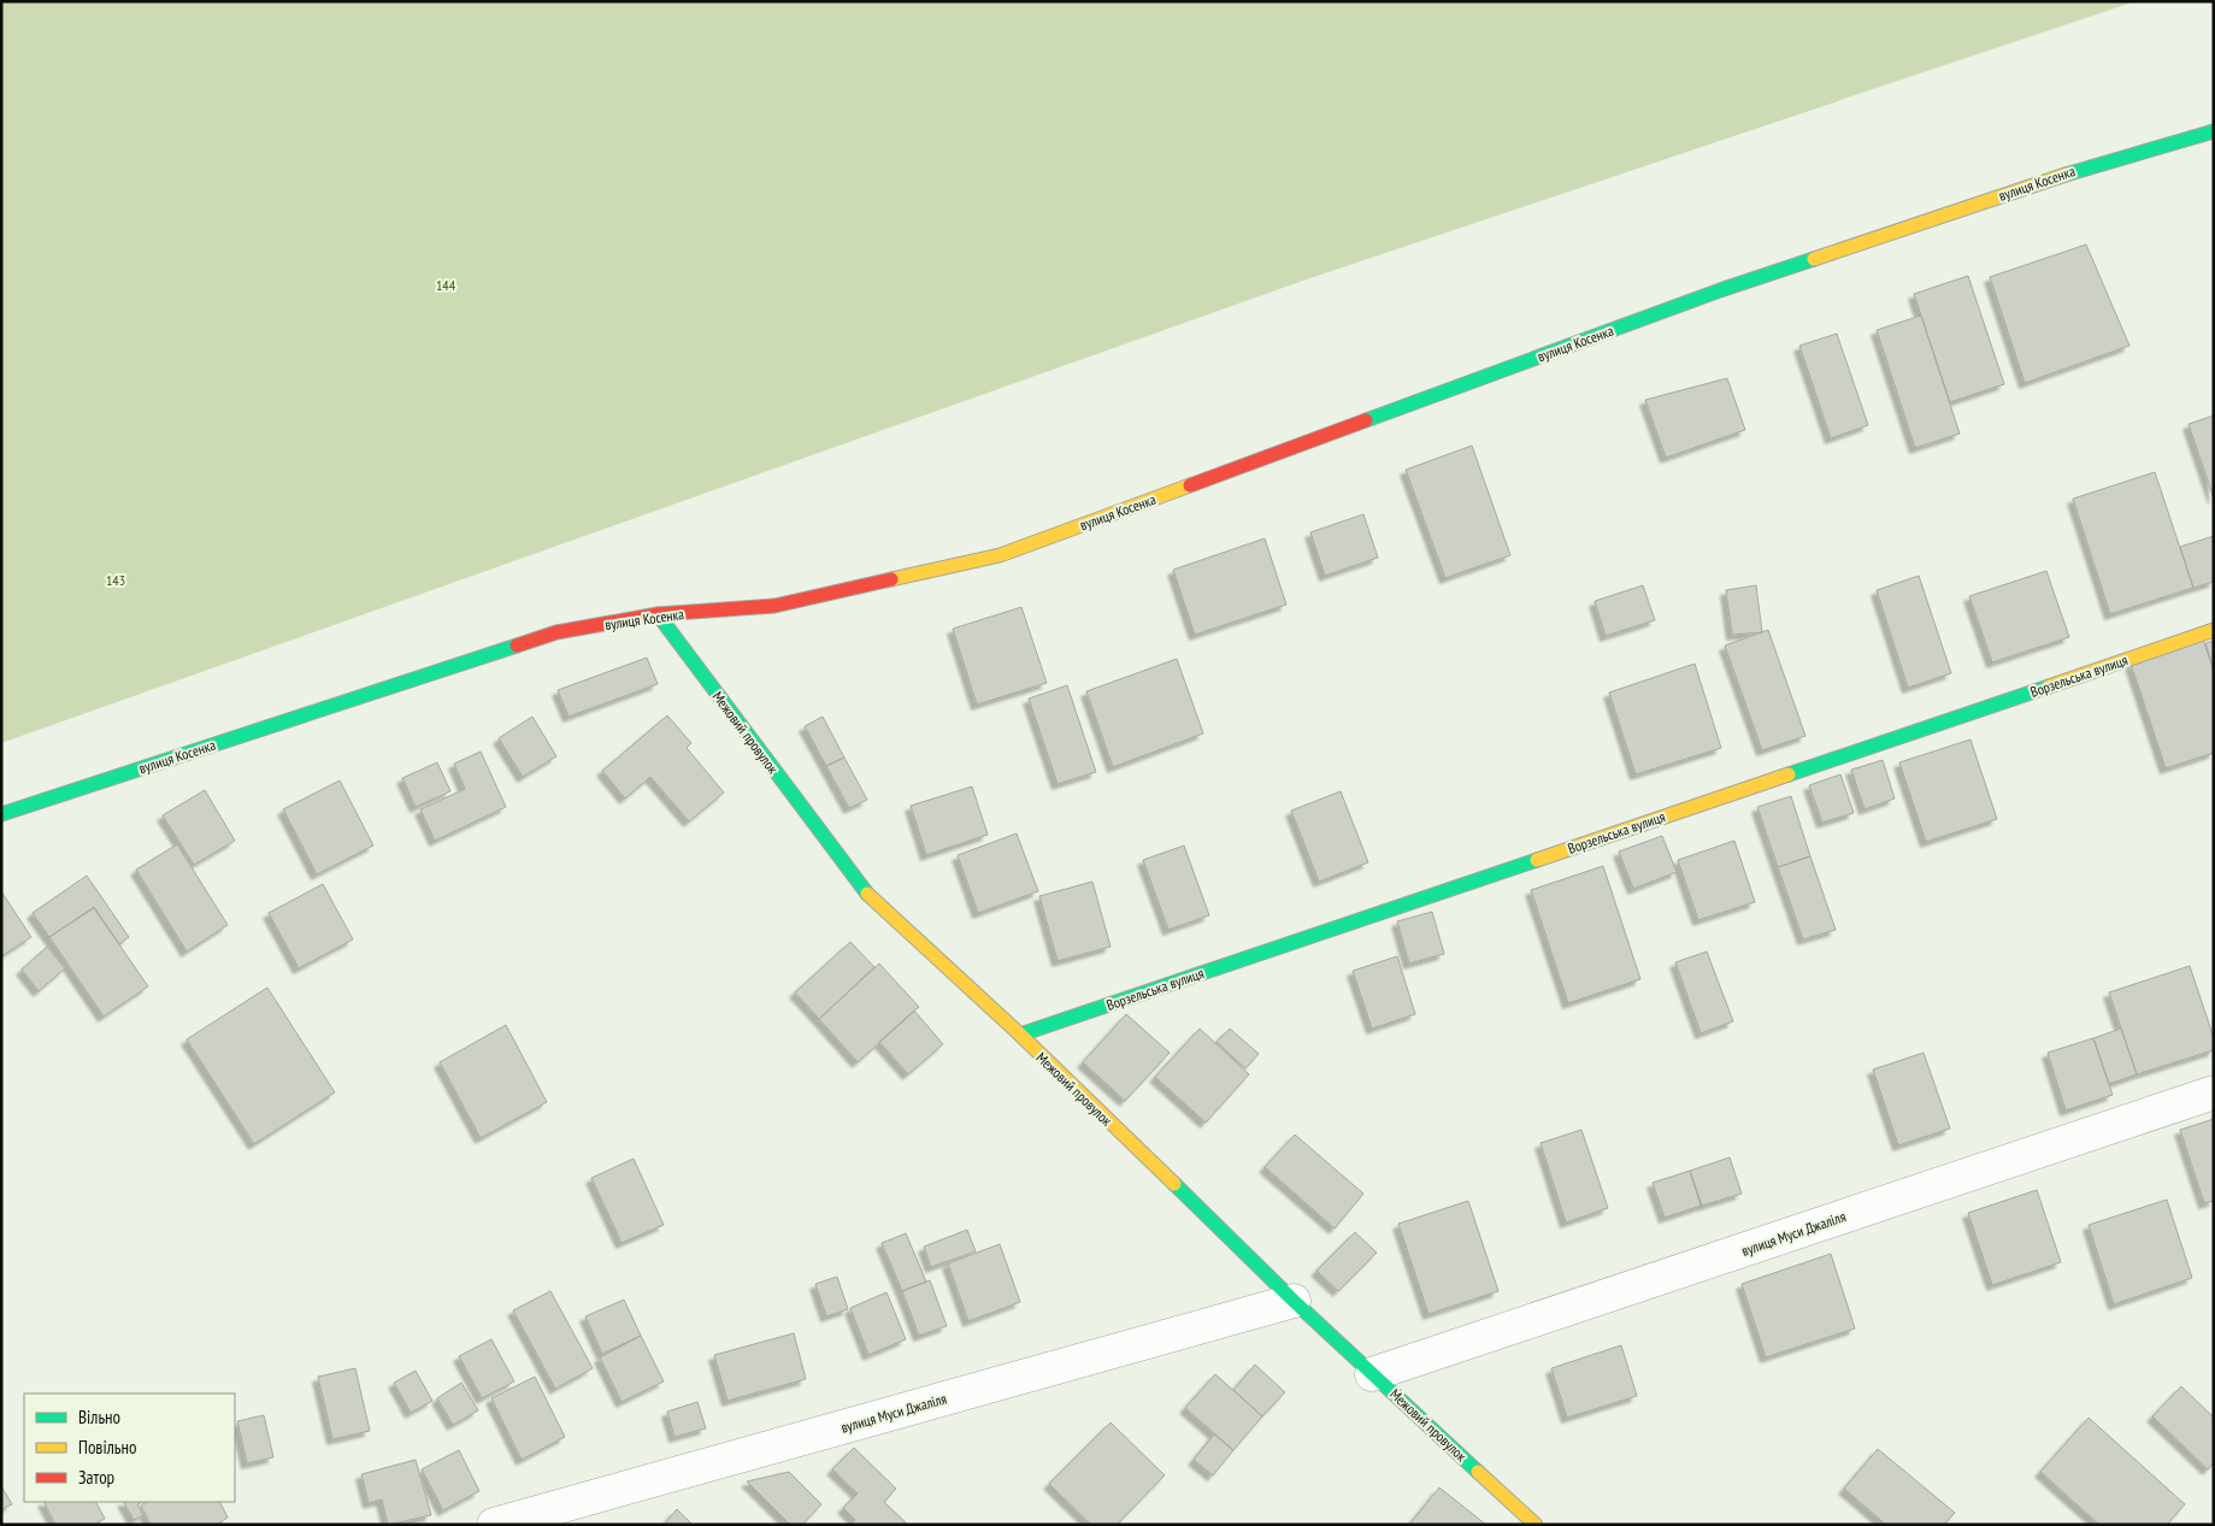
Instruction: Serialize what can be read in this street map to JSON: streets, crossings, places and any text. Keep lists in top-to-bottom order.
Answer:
{
  "streets": {
    "street": [
      "вулиця Косенка",
      "Ворзельська вулиця",
      "Межовий провулок",
      "вулиця Муси Джаліля"
    ]
  },
  "crossings": [
    ["вулиця Косенка", "Межовий провулок"],
    ["Ворзельська вулиця", "Межовий провулок"],
    ["Межовий провулок", "вулиця Муси Джаліля"]
  ],
  "parks": ["144", "143"],
  "legend": ["Вільно", "Повільно", "Затор"]
}
